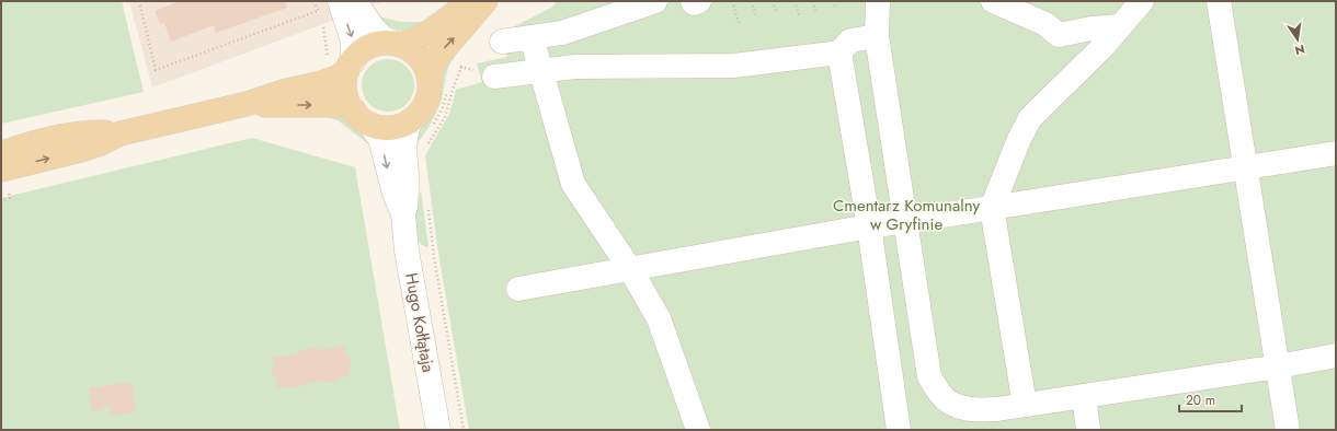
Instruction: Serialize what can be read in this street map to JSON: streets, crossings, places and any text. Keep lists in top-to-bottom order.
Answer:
{
  "streets": {
    "street": ["Hugo Kołłątaja"]
  },
  "parks": ["Cmentarz Komunalny w Gryfinie"],
  "scale_bar": "20 m",
  "north": "bottom"
}
